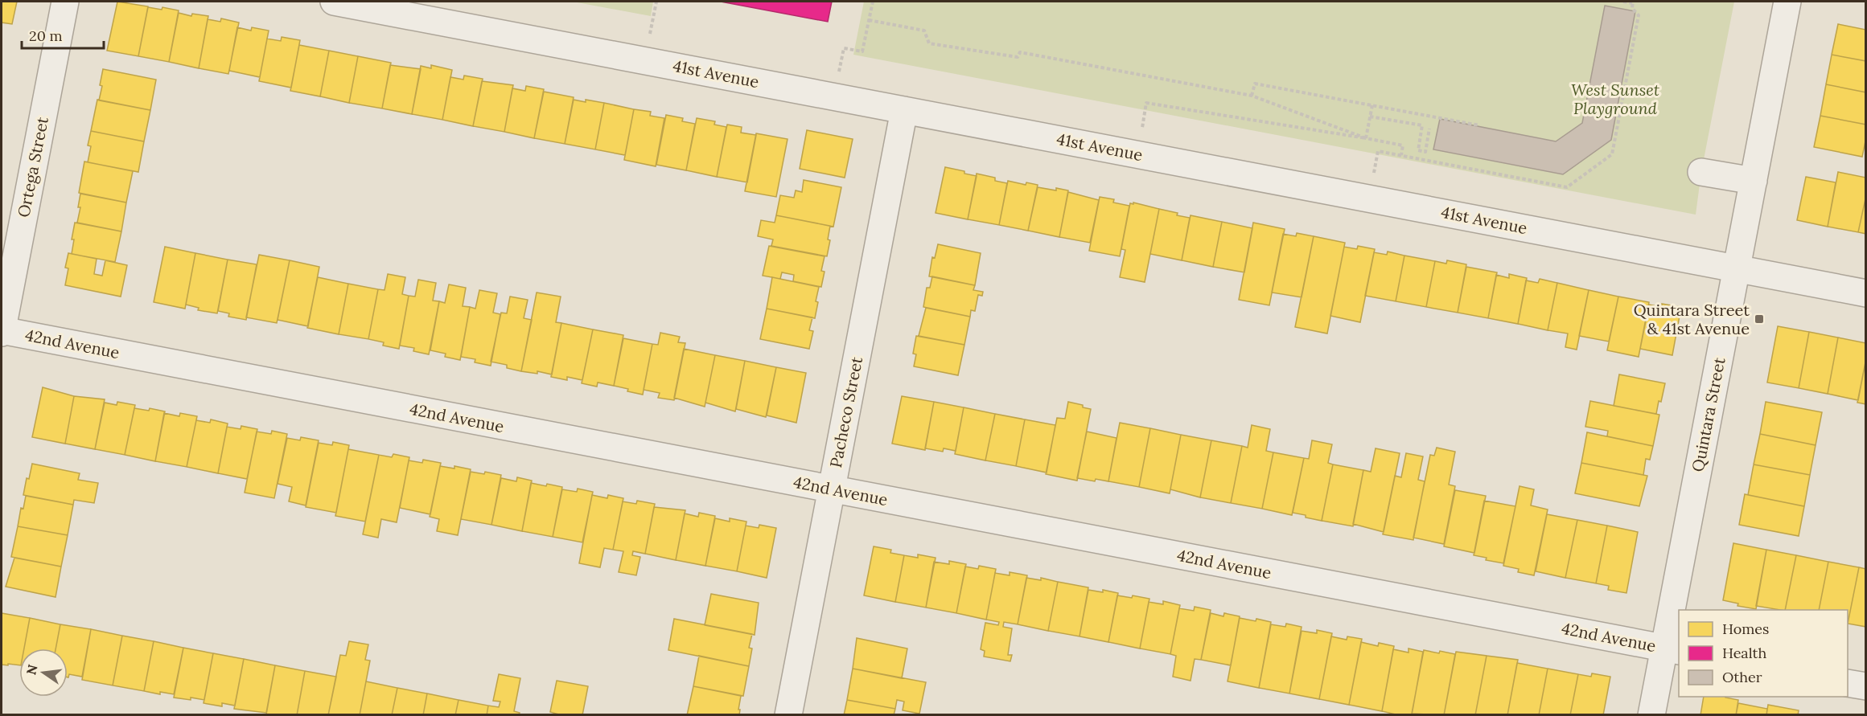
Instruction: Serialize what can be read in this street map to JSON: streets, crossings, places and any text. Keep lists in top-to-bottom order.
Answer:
{
  "streets": {
    "street": [
      "41st Avenue",
      "Ortega Street",
      "42nd Avenue",
      "Pacheco Street",
      "Quintara Street"
    ]
  },
  "crossings": [
    ["41st Avenue", "Pacheco Street"],
    ["41st Avenue", "Quintara Street"],
    ["Ortega Street", "42nd Avenue"],
    ["42nd Avenue", "Pacheco Street"],
    ["42nd Avenue", "Quintara Street"]
  ],
  "parks": ["West Sunset Playground"],
  "places": {
    "transit": ["Quintara Street & 41st Avenue"]
  },
  "legend": ["Homes", "Health", "Other"],
  "scale_bar": "20 m",
  "north": "left"
}
